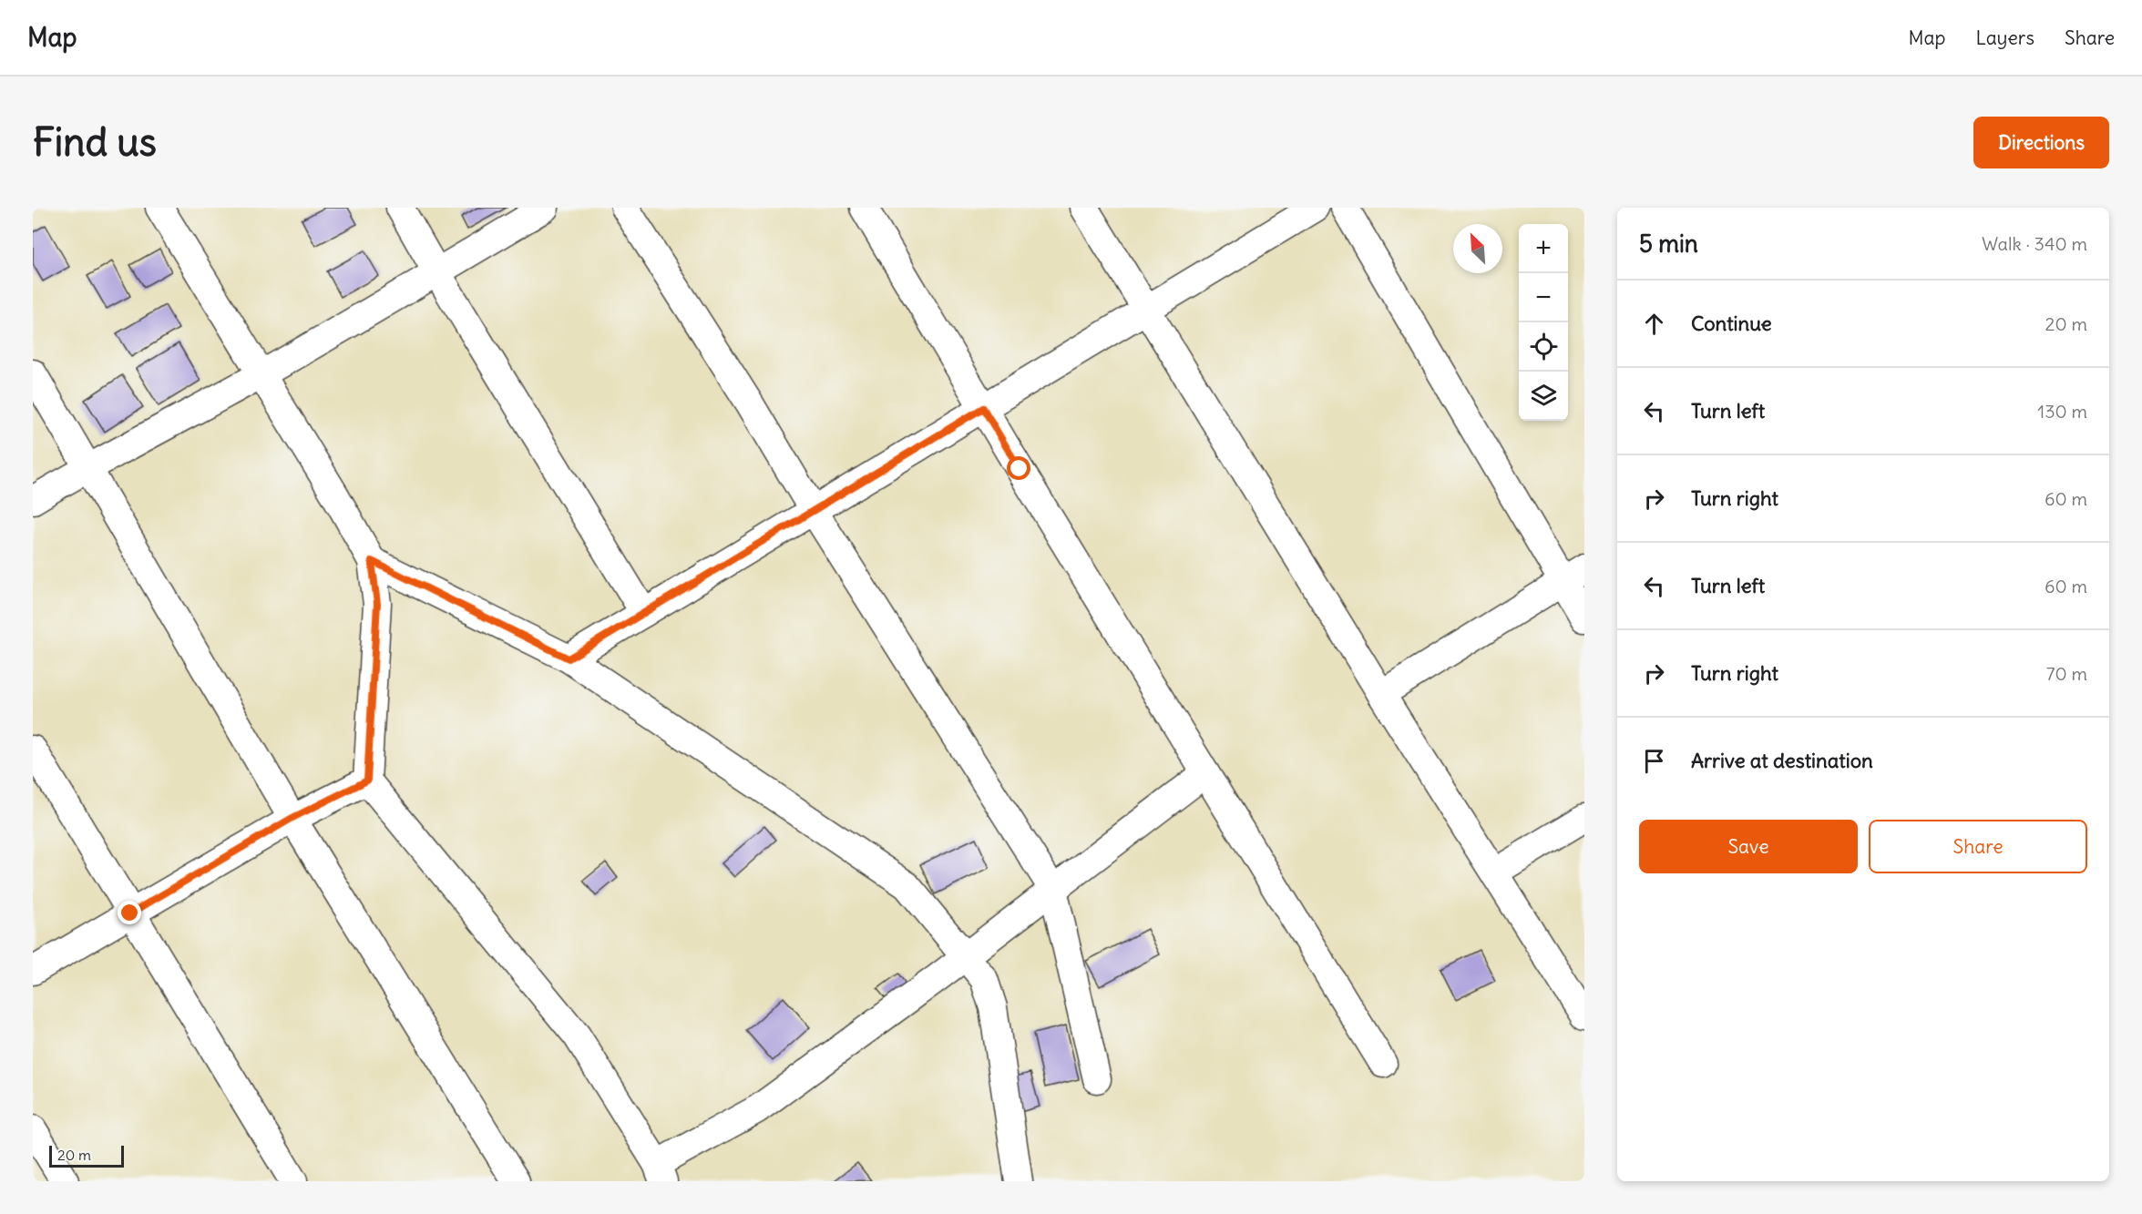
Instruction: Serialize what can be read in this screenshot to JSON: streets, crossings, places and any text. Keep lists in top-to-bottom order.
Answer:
{
  "scale_bar": "20 m",
  "north": "top left",
  "page": {
    "header": "Map",
    "nav": ["Map", "Layers", "Share"],
    "buttons": [
      "Directions",
      ["Save", "Share"]
    ],
    "title": "Find us",
    "heading": ["5 min", "Walk · 340 m"],
    "map_buttons": ["+", "−"],
    "list": [
      ["Continue", "20 m"],
      ["Turn left", "130 m"],
      ["Turn right", "60 m"],
      ["Turn left", "60 m"],
      ["Turn right", "70 m"],
      "Arrive at destination"
    ],
    "scale": "20 m"
  }
}
